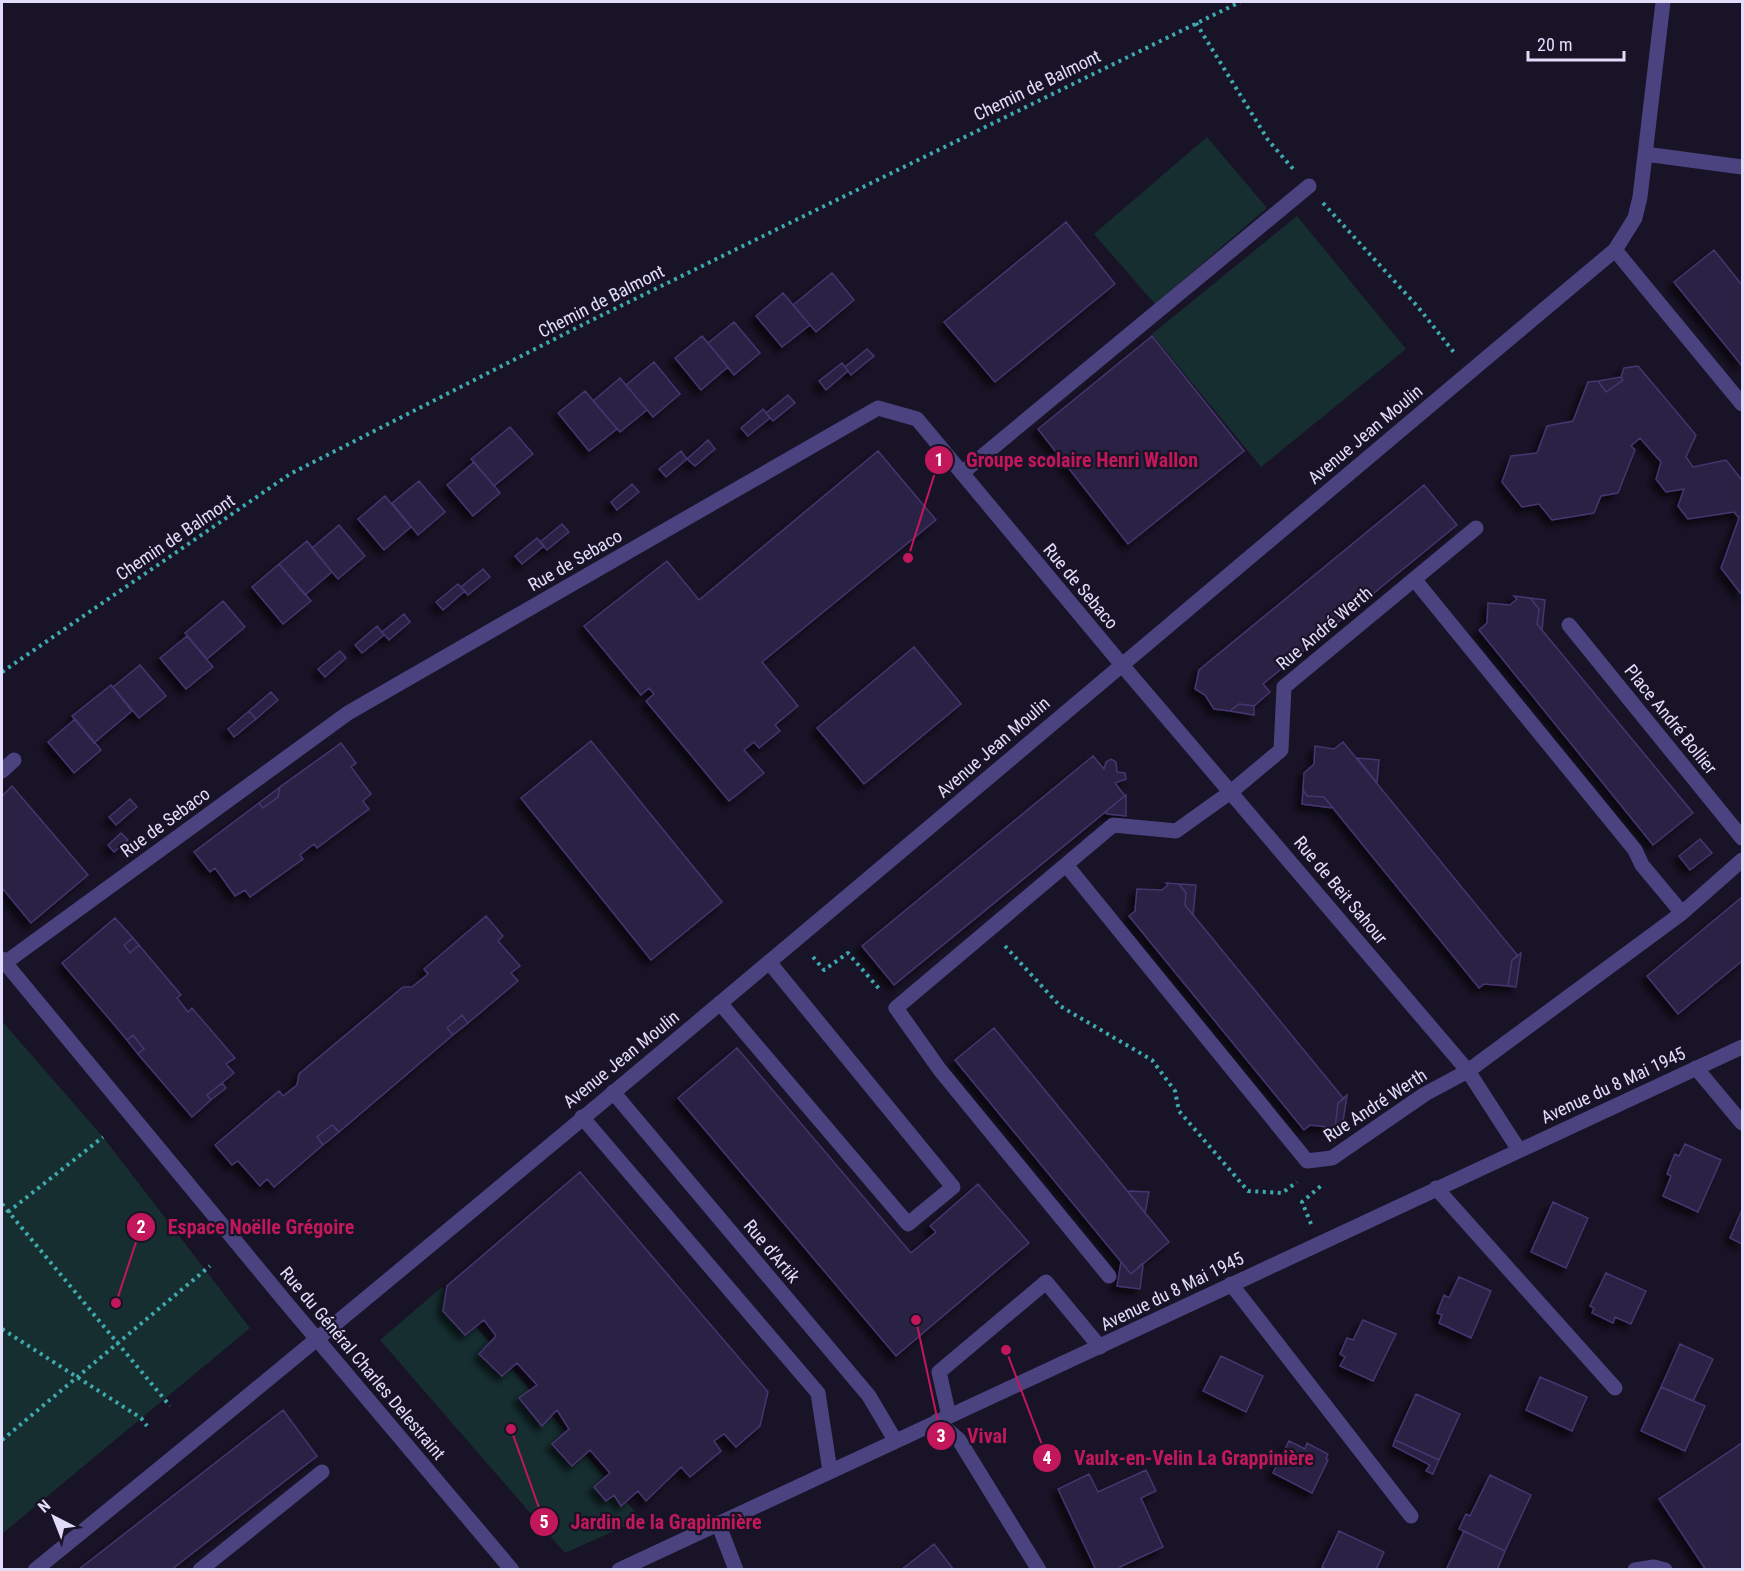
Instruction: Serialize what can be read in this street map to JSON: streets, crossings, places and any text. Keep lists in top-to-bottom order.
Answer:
{
  "streets": {
    "street": [
      "Avenue Jean Moulin",
      "Rue de Sebaco",
      "Rue André Werth",
      "Place André Bollier",
      "Rue de Beit Sahour",
      "Avenue du 8 Mai 1945",
      "Rue d'Artik",
      "Rue du Général Charles Delestraint"
    ],
    "path": ["Chemin de Balmont"]
  },
  "crossings": [
    ["Avenue Jean Moulin", "Rue de Sebaco"],
    ["Avenue Jean Moulin", "Rue de Beit Sahour"],
    ["Avenue Jean Moulin", "Rue d'Artik"],
    ["Avenue Jean Moulin", "Rue du Général Charles Delestraint"],
    ["Rue de Sebaco", "Rue de Beit Sahour"],
    ["Rue de Sebaco", "Rue du Général Charles Delestraint"],
    ["Rue André Werth", "Rue de Beit Sahour"],
    ["Rue de Beit Sahour", "Avenue du 8 Mai 1945"],
    ["Avenue du 8 Mai 1945", "Rue d'Artik"]
  ],
  "places": [
    "Groupe scolaire Henri Wallon",
    "Espace Noëlle Grégoire",
    "Vival",
    "Vaulx-en-Velin La Grappinière",
    "Jardin de la Grapinnière"
  ],
  "scale_bar": "20 m",
  "north": "top left"
}
